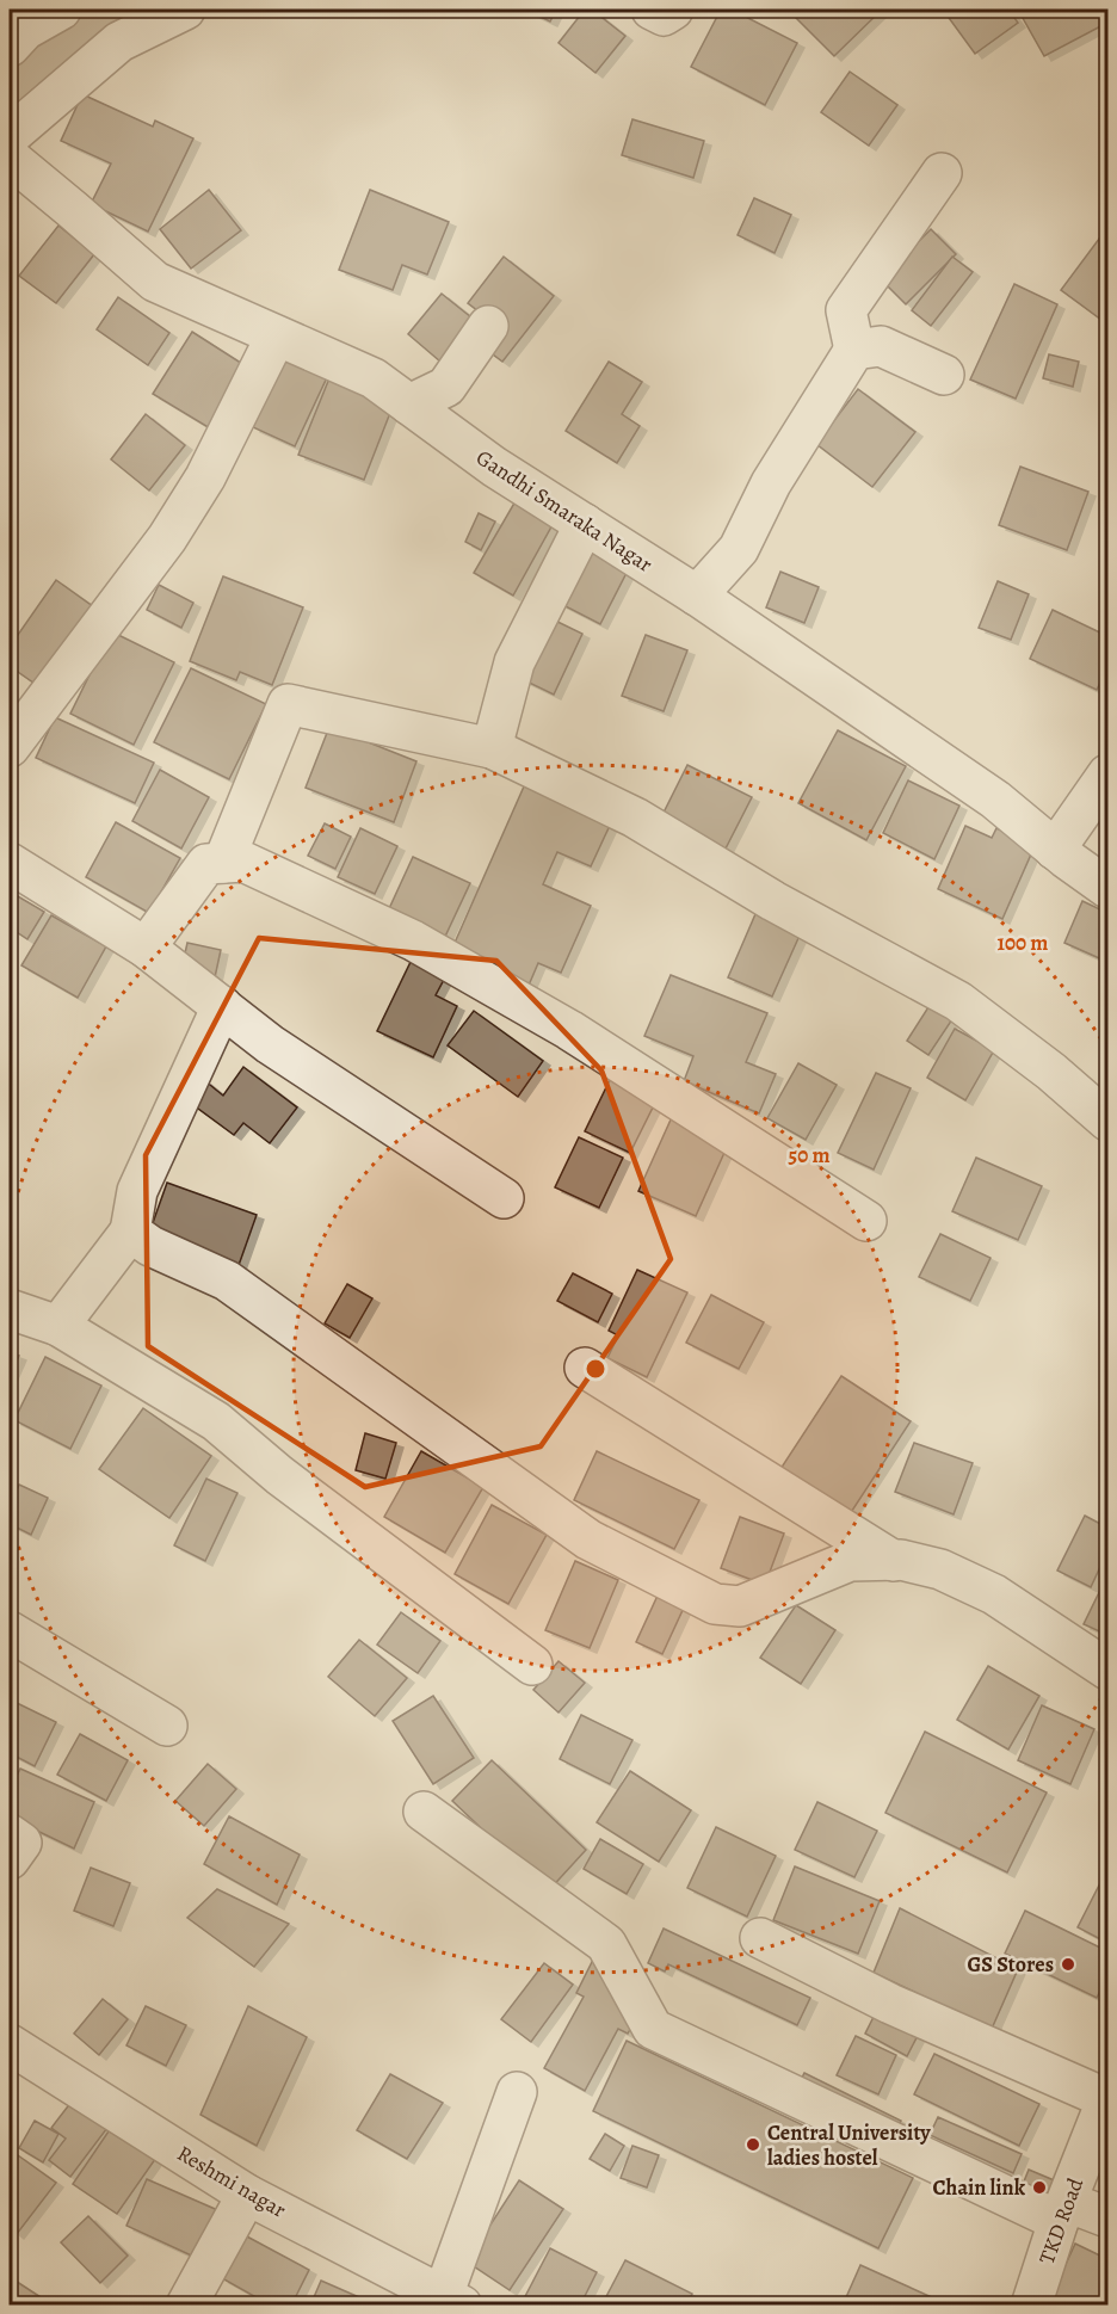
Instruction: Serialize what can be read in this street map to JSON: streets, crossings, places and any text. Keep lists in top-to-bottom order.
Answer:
{
  "streets": {
    "street": ["Gandhi Smaraka Nagar", "Reshmi nagar", "TKD Road"]
  },
  "places": ["GS Stores", "Central University ladies hostel", "Chain link"],
  "rings": ["100 m", "50 m"]
}
